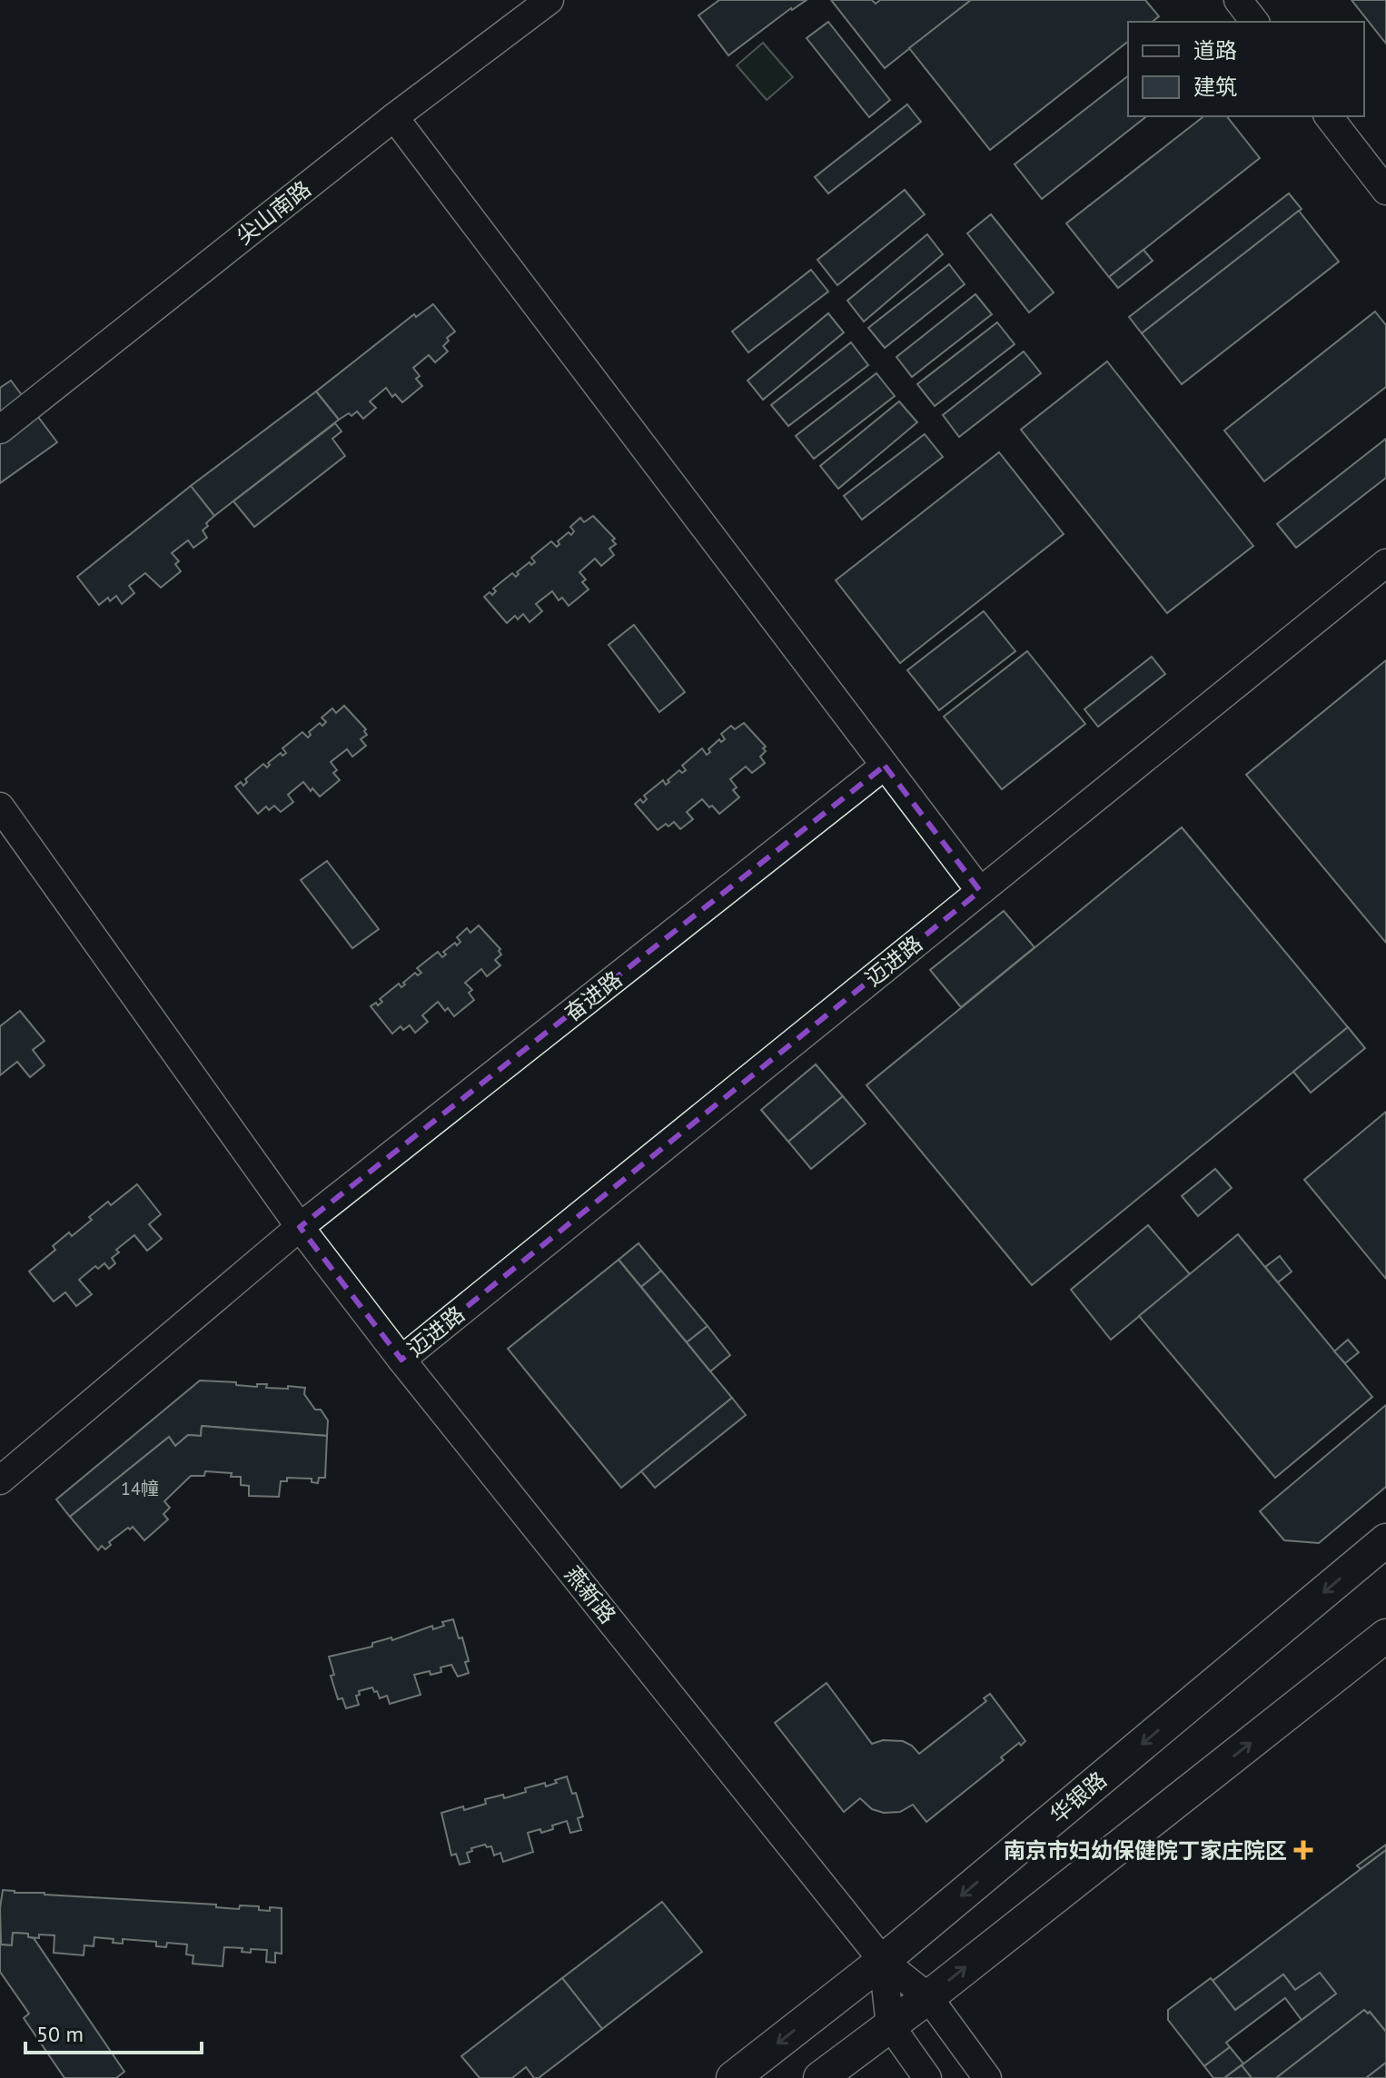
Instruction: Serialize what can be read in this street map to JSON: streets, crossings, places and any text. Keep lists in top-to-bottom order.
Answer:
{
  "streets": {
    "main road": ["华银路"],
    "street": [
      "尖山南路",
      "迈进路",
      "奋进路",
      "燕新路"
    ]
  },
  "crossings": [
    ["迈进路", "燕新路"],
    ["奋进路", "燕新路"],
    ["燕新路", "华银路"]
  ],
  "places": {
    "health": ["南京市妇幼保健院丁家庄院区"]
  },
  "house_numbers": ["14幢"],
  "legend": ["道路", "建筑"],
  "scale_bar": "50 m"
}
